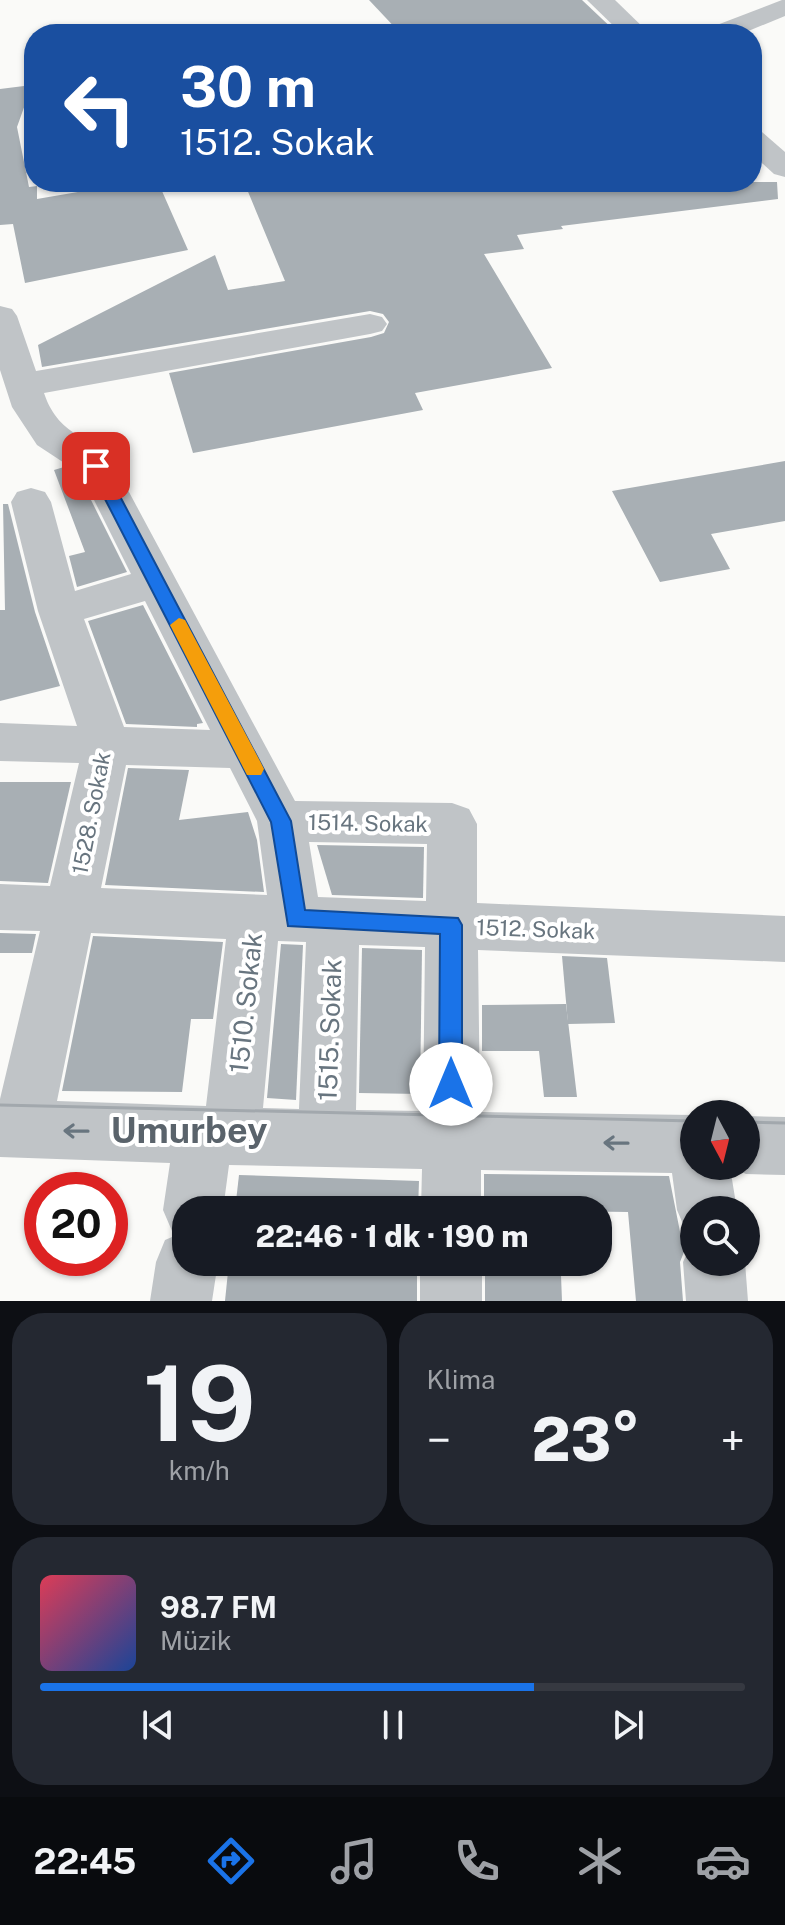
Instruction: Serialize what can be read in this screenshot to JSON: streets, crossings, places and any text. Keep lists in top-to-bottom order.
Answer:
{
  "streets": {
    "street": [
      "1528. Sokak",
      "1514. Sokak",
      "1512. Sokak",
      "1510. Sokak",
      "1515. Sokak"
    ]
  },
  "crossings": [
    ["1528. Sokak", "1512. Sokak"],
    ["1514. Sokak", "1512. Sokak"],
    ["1514. Sokak", "1515. Sokak"],
    ["1512. Sokak", "1510. Sokak"],
    ["1512. Sokak", "1515. Sokak"],
    ["1510. Sokak", "1515. Sokak"]
  ],
  "districts": ["Umurbey"],
  "north": "bottom",
  "page": {
    "turn": ["30 m", "1512. Sokak"],
    "limit": "20",
    "trip": "22:46 · 1 dk · 190 m",
    "tile": [
      ["19", "km/h"],
      "Klima"
    ],
    "heat": ["−", "23°", "+"],
    "song": ["98.7 FM", "Müzik"],
    "tabs": "22:45"
  }
}
